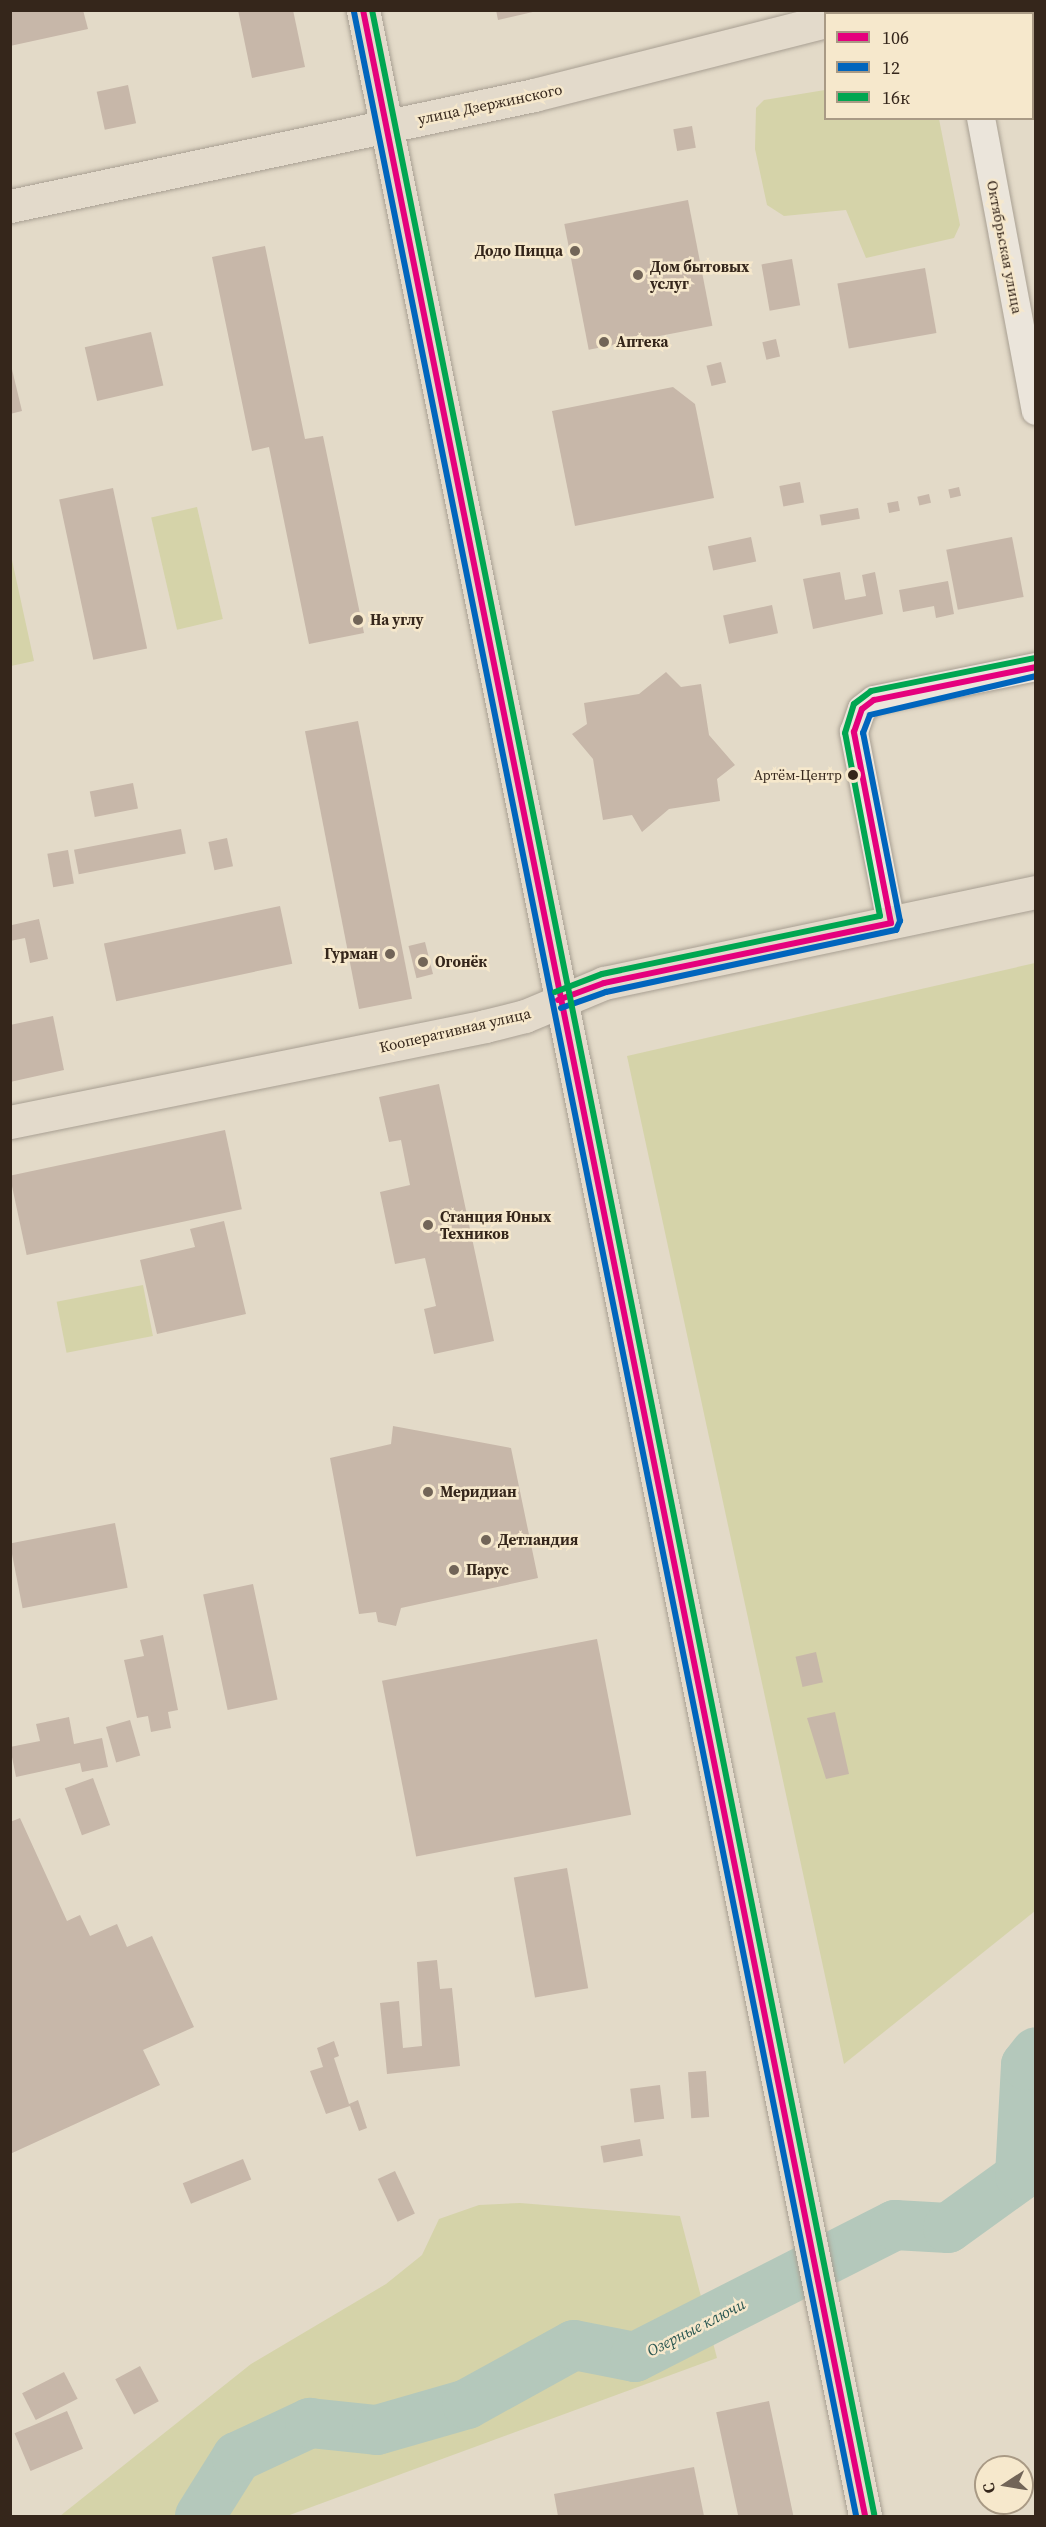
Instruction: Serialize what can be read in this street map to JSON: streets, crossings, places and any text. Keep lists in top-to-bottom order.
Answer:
{
  "streets": {
    "main road": ["улица Дзержинского", "Кооперативная улица"],
    "street": ["Октябрьская улица"]
  },
  "water": ["Озерные ключи"],
  "places": [
    "Додо Пицца",
    "Дом бытовых услуг",
    "Аптека",
    "На углу",
    "Артём-Центр",
    "Гурман",
    "Огонёк",
    "Станция Юных Техников",
    "Меридиан",
    "Детландия",
    "Парус"
  ],
  "lines": ["transit line 106", "transit line 16к", "transit line 12"],
  "legend": ["106", "12", "16к"],
  "north": "left"
}
